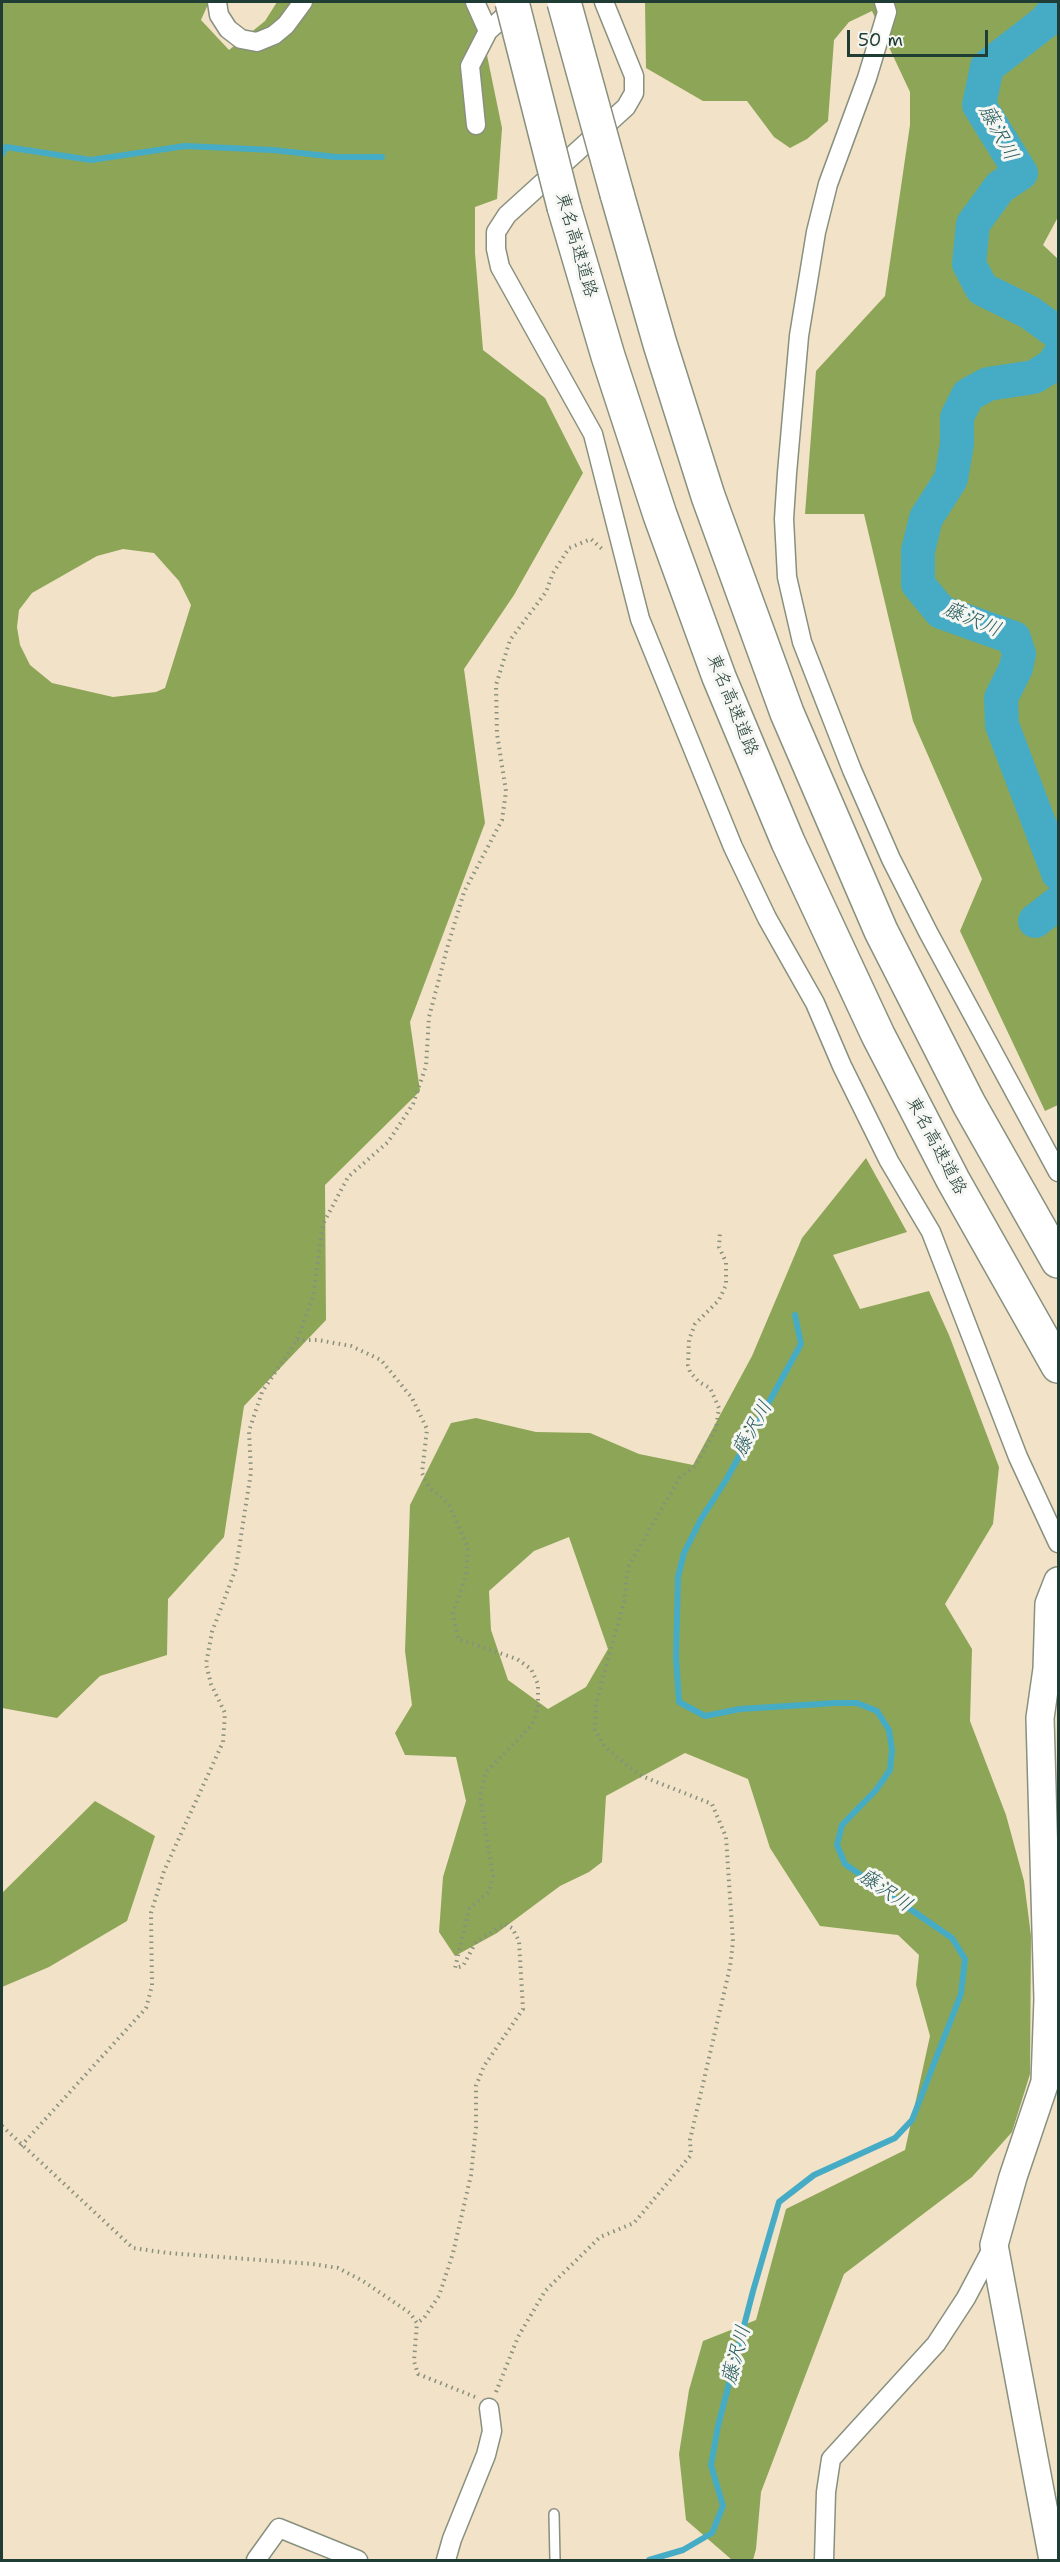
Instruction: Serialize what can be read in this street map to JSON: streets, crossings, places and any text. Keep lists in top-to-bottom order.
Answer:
{
  "streets": {
    "highway": ["東名高速道路"]
  },
  "water": ["藤沢川"],
  "scale_bar": "50 m"
}
